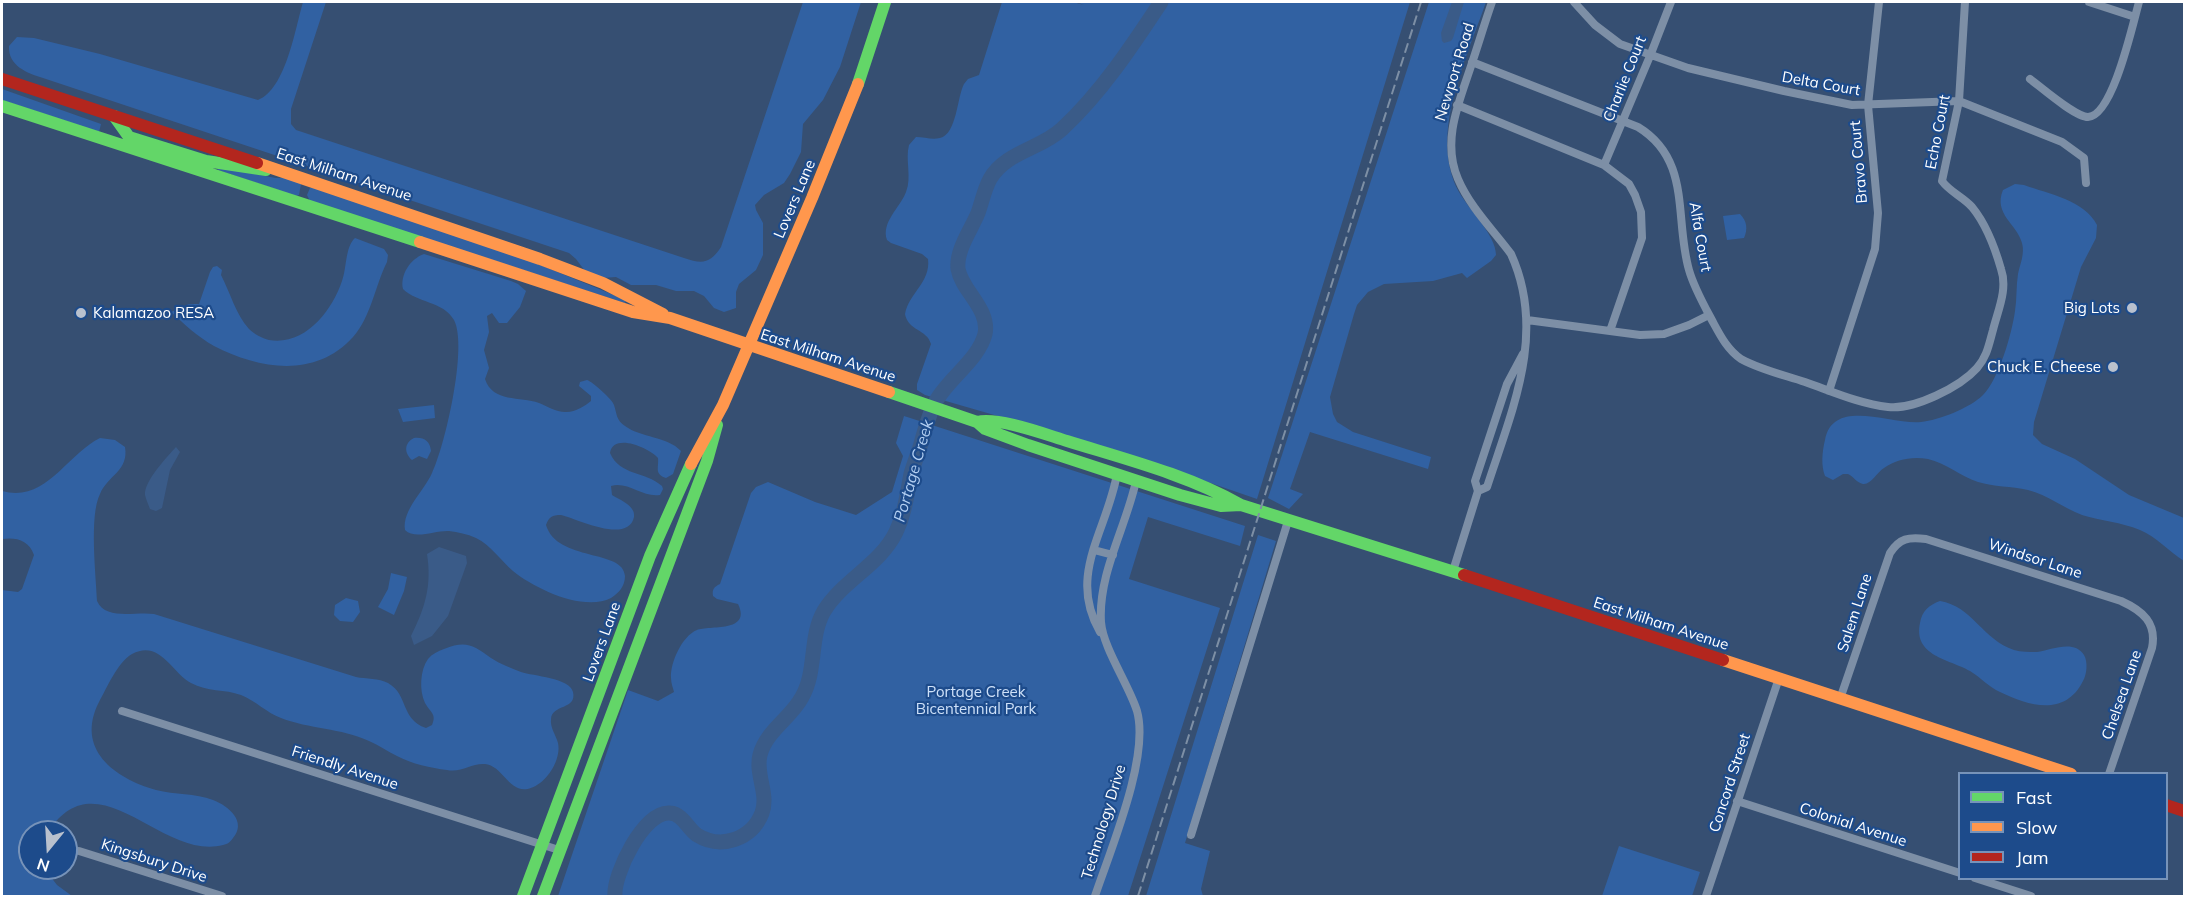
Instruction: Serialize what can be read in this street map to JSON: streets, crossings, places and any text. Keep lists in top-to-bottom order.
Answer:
{
  "streets": {
    "street": [
      "Newport Road",
      "Charlie Court",
      "Delta Court",
      "Echo Court",
      "Bravo Court",
      "East Milham Avenue",
      "Lovers Lane",
      "Alfa Court",
      "Windsor Lane",
      "Salem Lane",
      "Chelsea Lane",
      "Friendly Avenue",
      "Concord Street",
      "Technology Drive",
      "Colonial Avenue",
      "Kingsbury Drive"
    ]
  },
  "crossings": [
    ["Newport Road", "East Milham Avenue"],
    ["Newport Road", "Alfa Court"],
    ["Charlie Court", "Delta Court"],
    ["Charlie Court", "Alfa Court"],
    ["Delta Court", "Echo Court"],
    ["Delta Court", "Bravo Court"],
    ["Echo Court", "Bravo Court"],
    ["Echo Court", "Alfa Court"],
    ["Bravo Court", "Alfa Court"],
    ["East Milham Avenue", "Lovers Lane"],
    ["East Milham Avenue", "Salem Lane"],
    ["East Milham Avenue", "Concord Street"],
    ["East Milham Avenue", "Technology Drive"],
    ["Lovers Lane", "Friendly Avenue"],
    ["Windsor Lane", "Salem Lane"],
    ["Windsor Lane", "Chelsea Lane"],
    ["Concord Street", "Colonial Avenue"]
  ],
  "water": ["Portage Creek"],
  "parks": ["Portage Creek Bicentennial Park"],
  "places": ["Big Lots", "Kalamazoo RESA", "Chuck E. Cheese"],
  "legend": ["Fast", "Slow", "Jam"],
  "north": "bottom"
}
